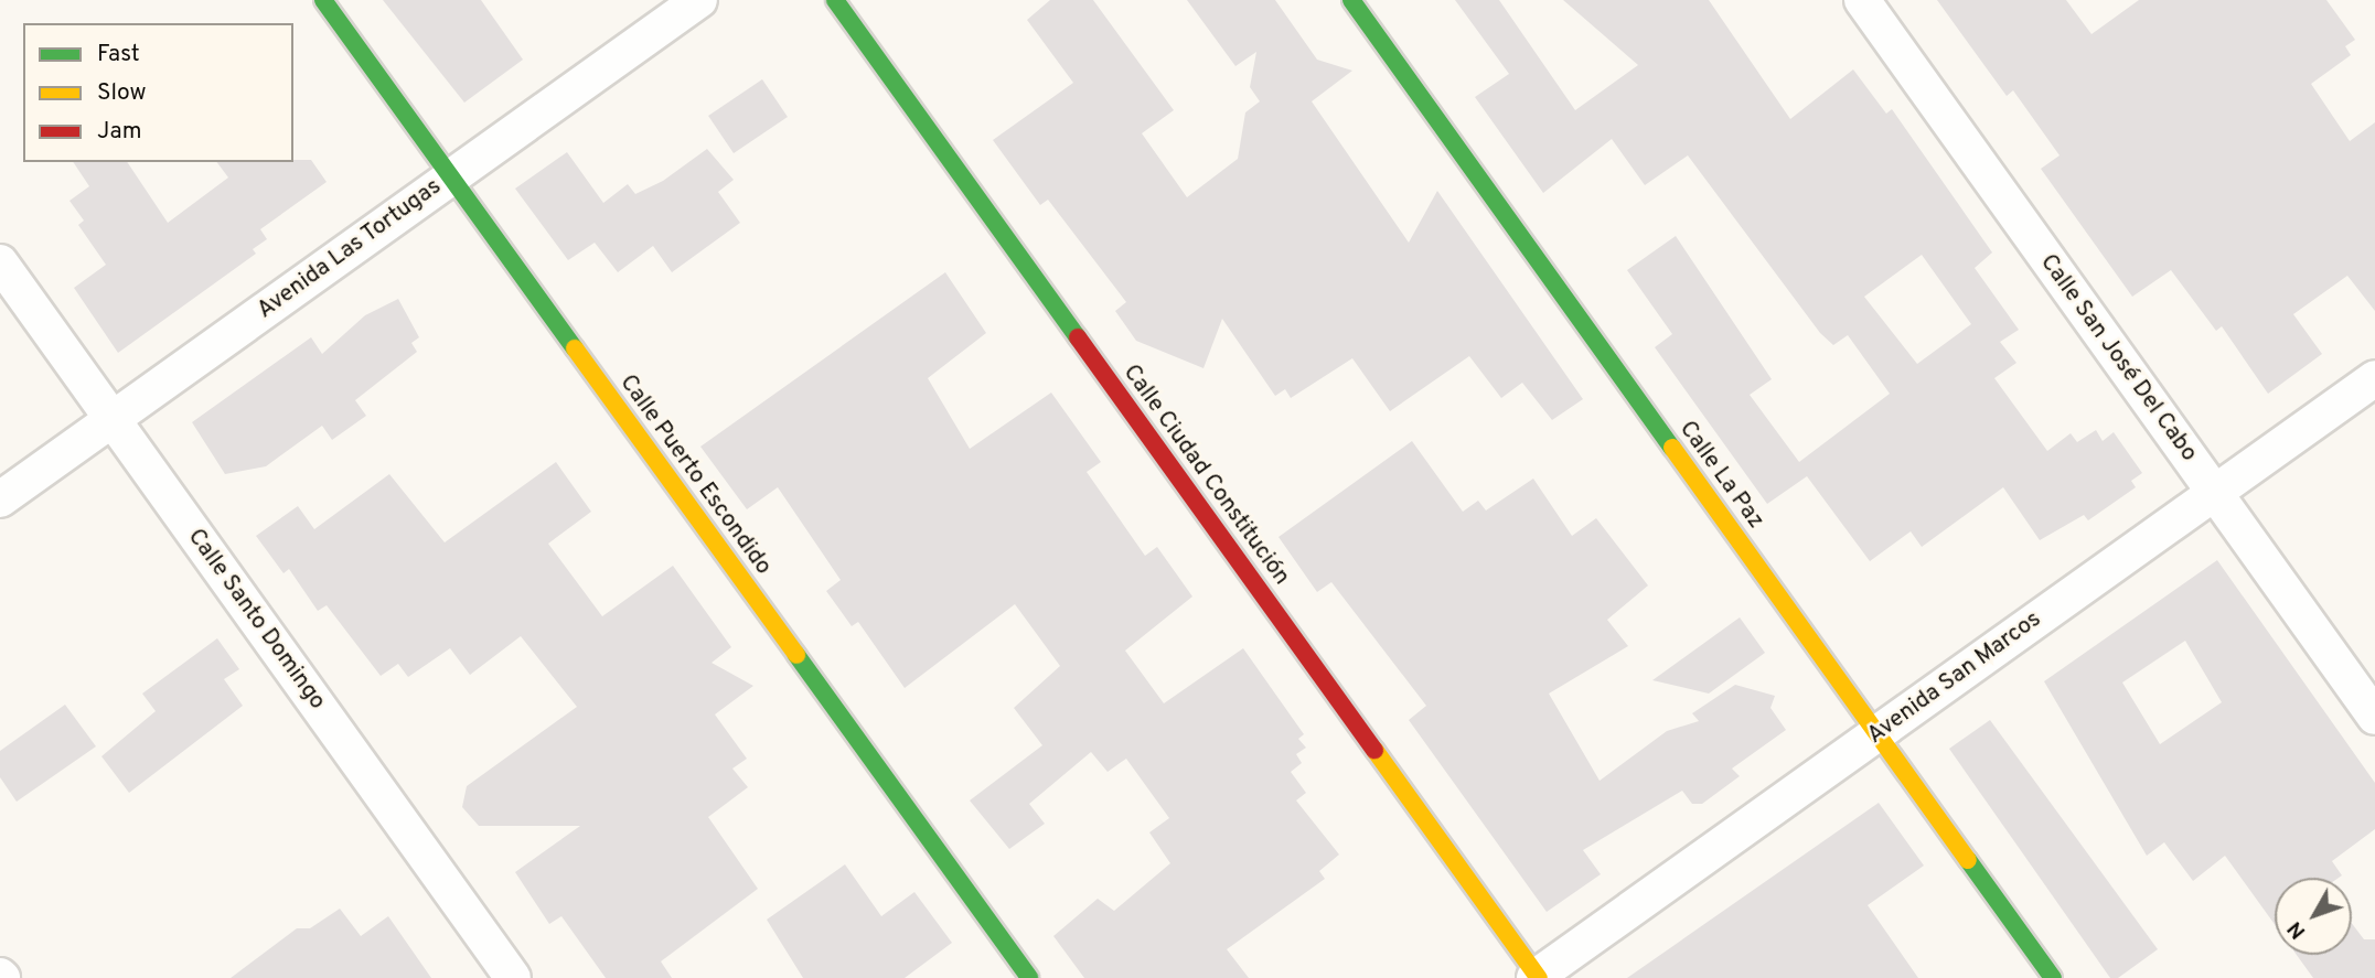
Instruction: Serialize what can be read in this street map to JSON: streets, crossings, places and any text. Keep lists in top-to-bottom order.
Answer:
{
  "streets": {
    "street": [
      "Avenida Las Tortugas",
      "Calle San José Del Cabo",
      "Calle Puerto Escondido",
      "Calle Ciudad Constitución",
      "Calle La Paz",
      "Calle Santo Domingo",
      "Avenida San Marcos"
    ]
  },
  "crossings": [
    ["Avenida Las Tortugas", "Calle Puerto Escondido"],
    ["Avenida Las Tortugas", "Calle Santo Domingo"],
    ["Calle San José Del Cabo", "Avenida San Marcos"],
    ["Calle Ciudad Constitución", "Avenida San Marcos"],
    ["Calle La Paz", "Avenida San Marcos"]
  ],
  "legend": ["Fast", "Slow", "Jam"],
  "north": "bottom left"
}
